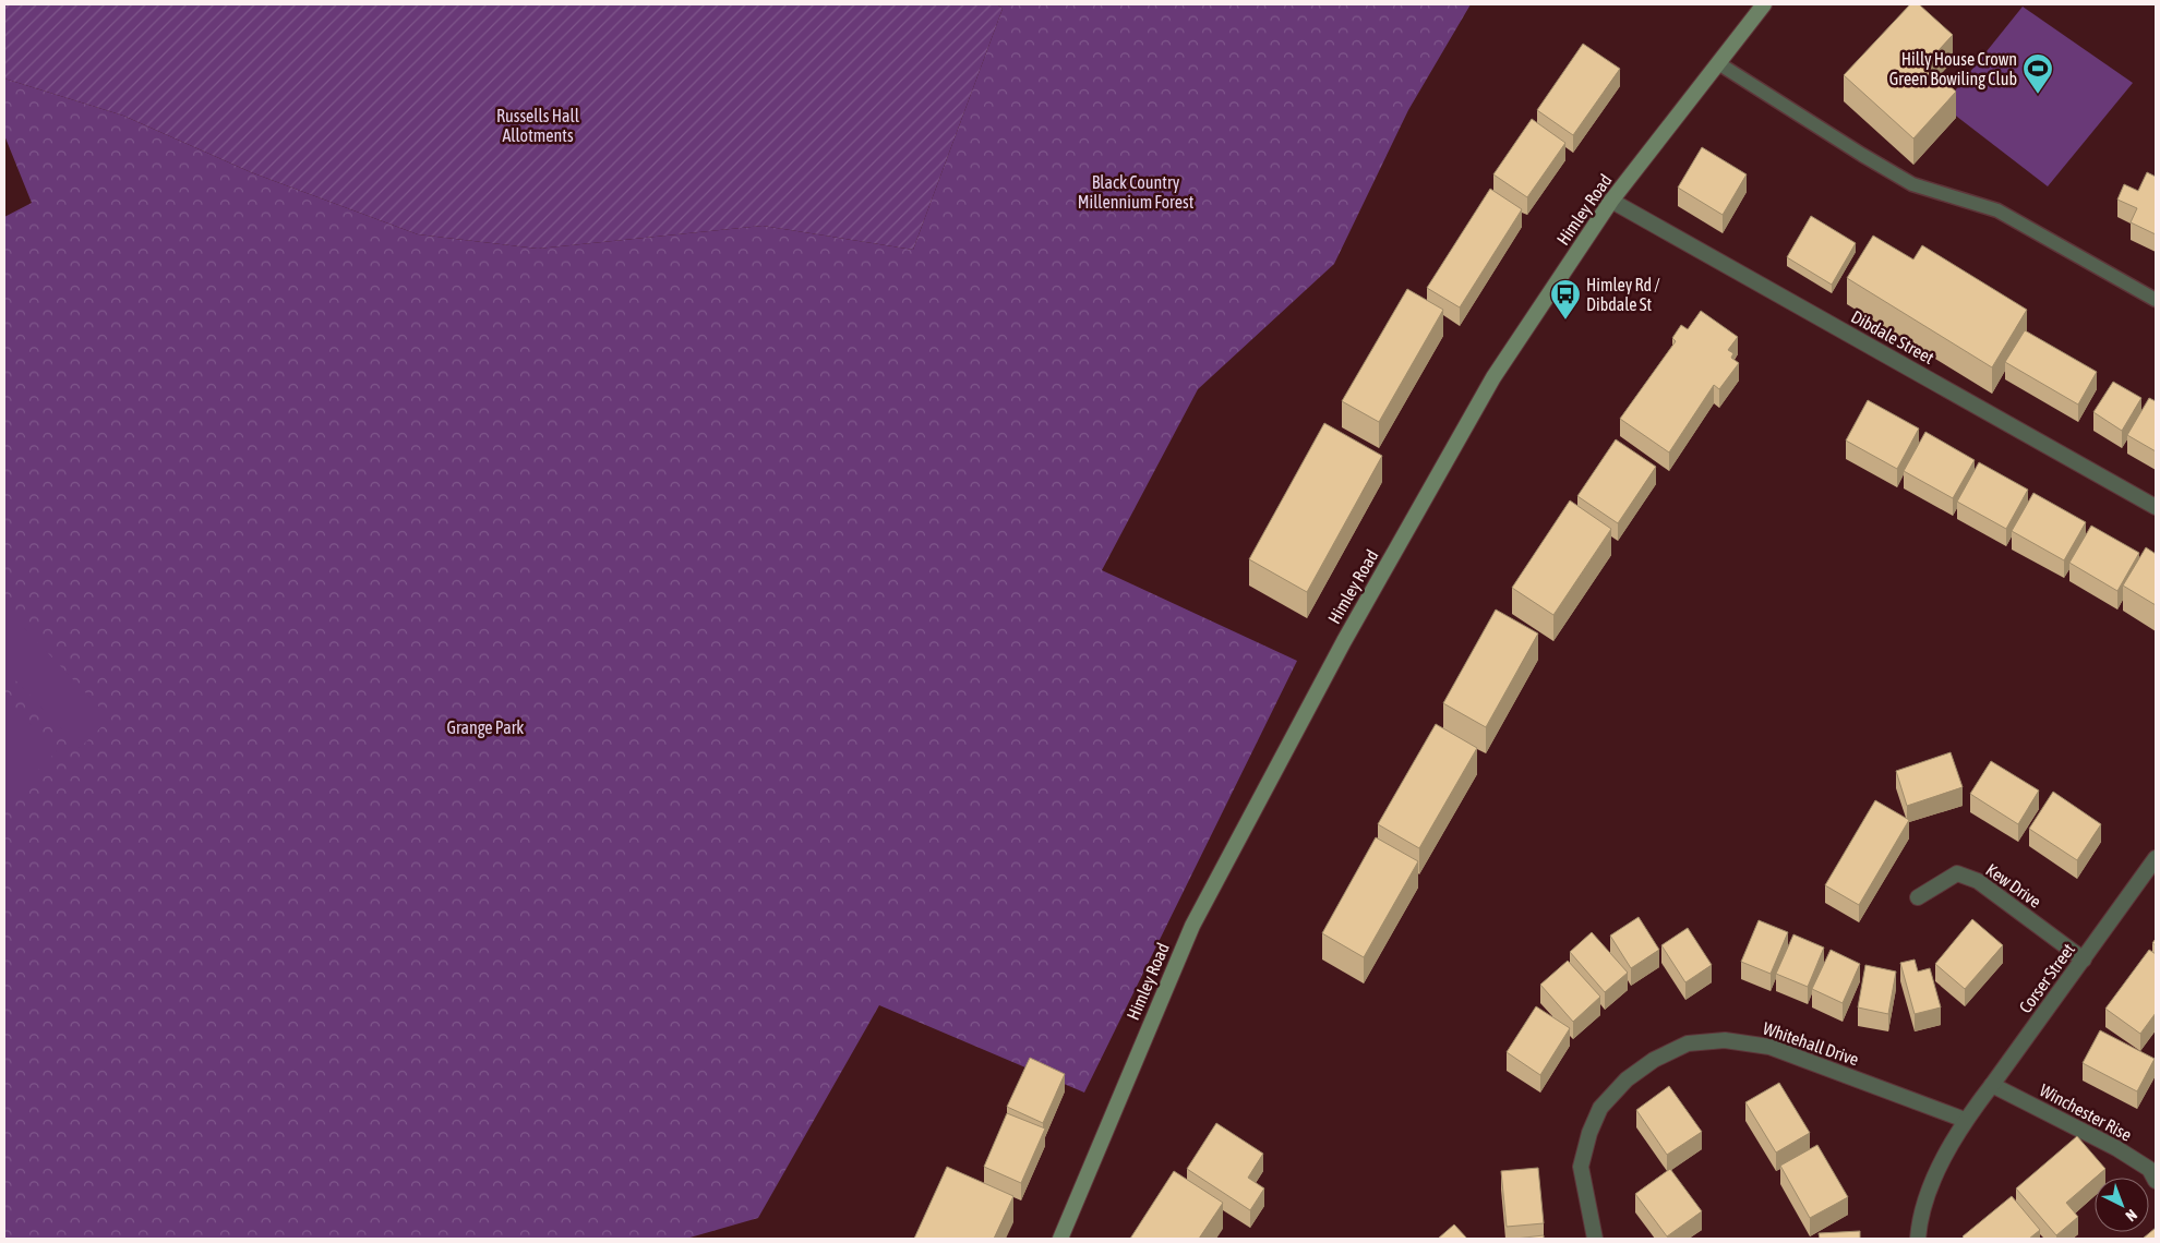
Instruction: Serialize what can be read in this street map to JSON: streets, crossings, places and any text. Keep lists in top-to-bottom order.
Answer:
{
  "streets": {
    "main road": ["Himley Road"],
    "street": [
      "Dibdale Street",
      "Kew Drive",
      "Corser Street",
      "Whitehall Drive",
      "Winchester Rise"
    ]
  },
  "crossings": [
    ["Himley Road", "Dibdale Street"],
    ["Kew Drive", "Corser Street"],
    ["Corser Street", "Whitehall Drive"],
    ["Corser Street", "Winchester Rise"]
  ],
  "parks": ["Russells Hall Allotments", "Black Country Millennium Forest", "Grange Park"],
  "places": {
    "sports": ["Hilly House Crown Green Bowiling Club"],
    "bus stop": ["Himley Rd / Dibdale St"]
  },
  "north": "bottom right"
}
